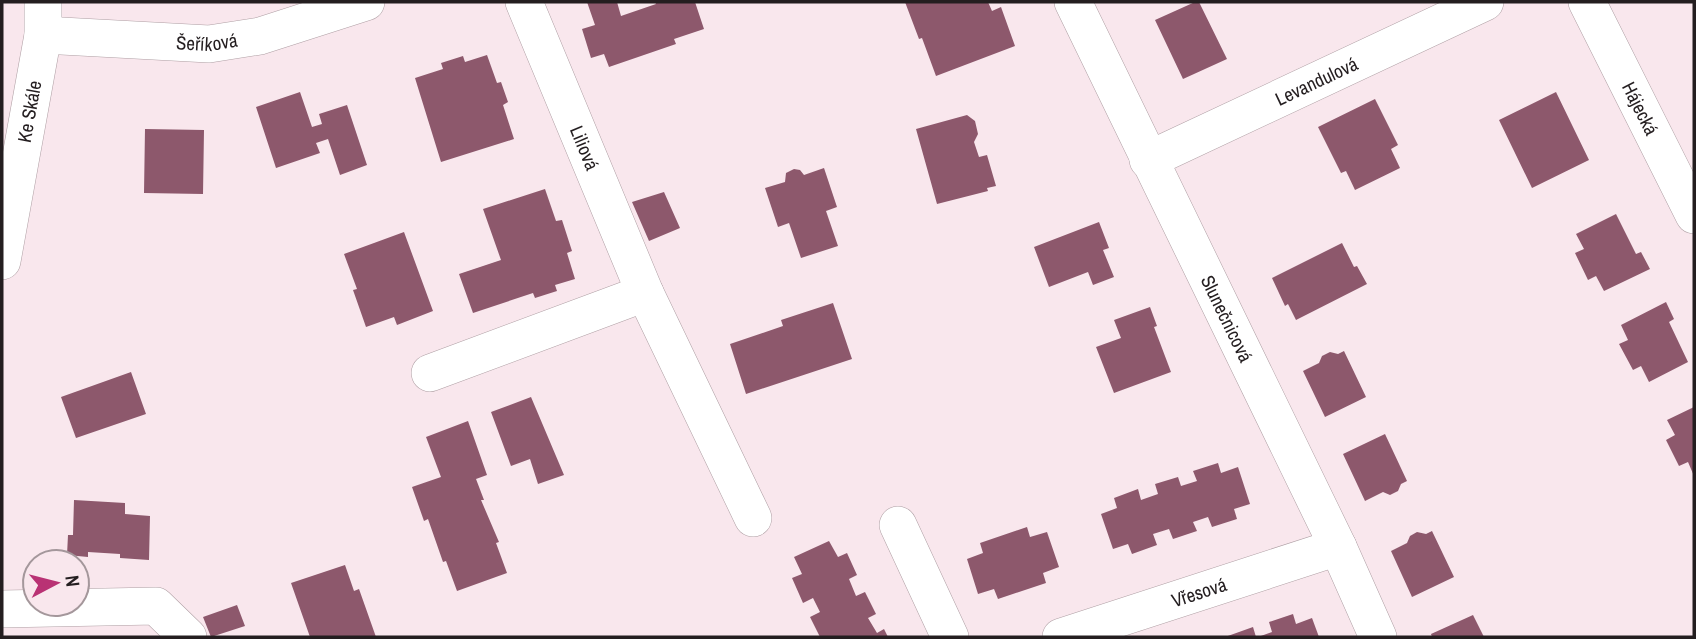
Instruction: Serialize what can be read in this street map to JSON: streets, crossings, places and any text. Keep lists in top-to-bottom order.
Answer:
{
  "streets": {
    "street": [
      "Šeříková",
      "Levandulová",
      "Hájecká",
      "Ke Skále",
      "Liliová",
      "Slunečnicová",
      "Vřesová"
    ]
  },
  "crossings": [
    ["Šeříková", "Ke Skále"],
    ["Levandulová", "Slunečnicová"],
    ["Slunečnicová", "Vřesová"]
  ],
  "north": "right"
}
